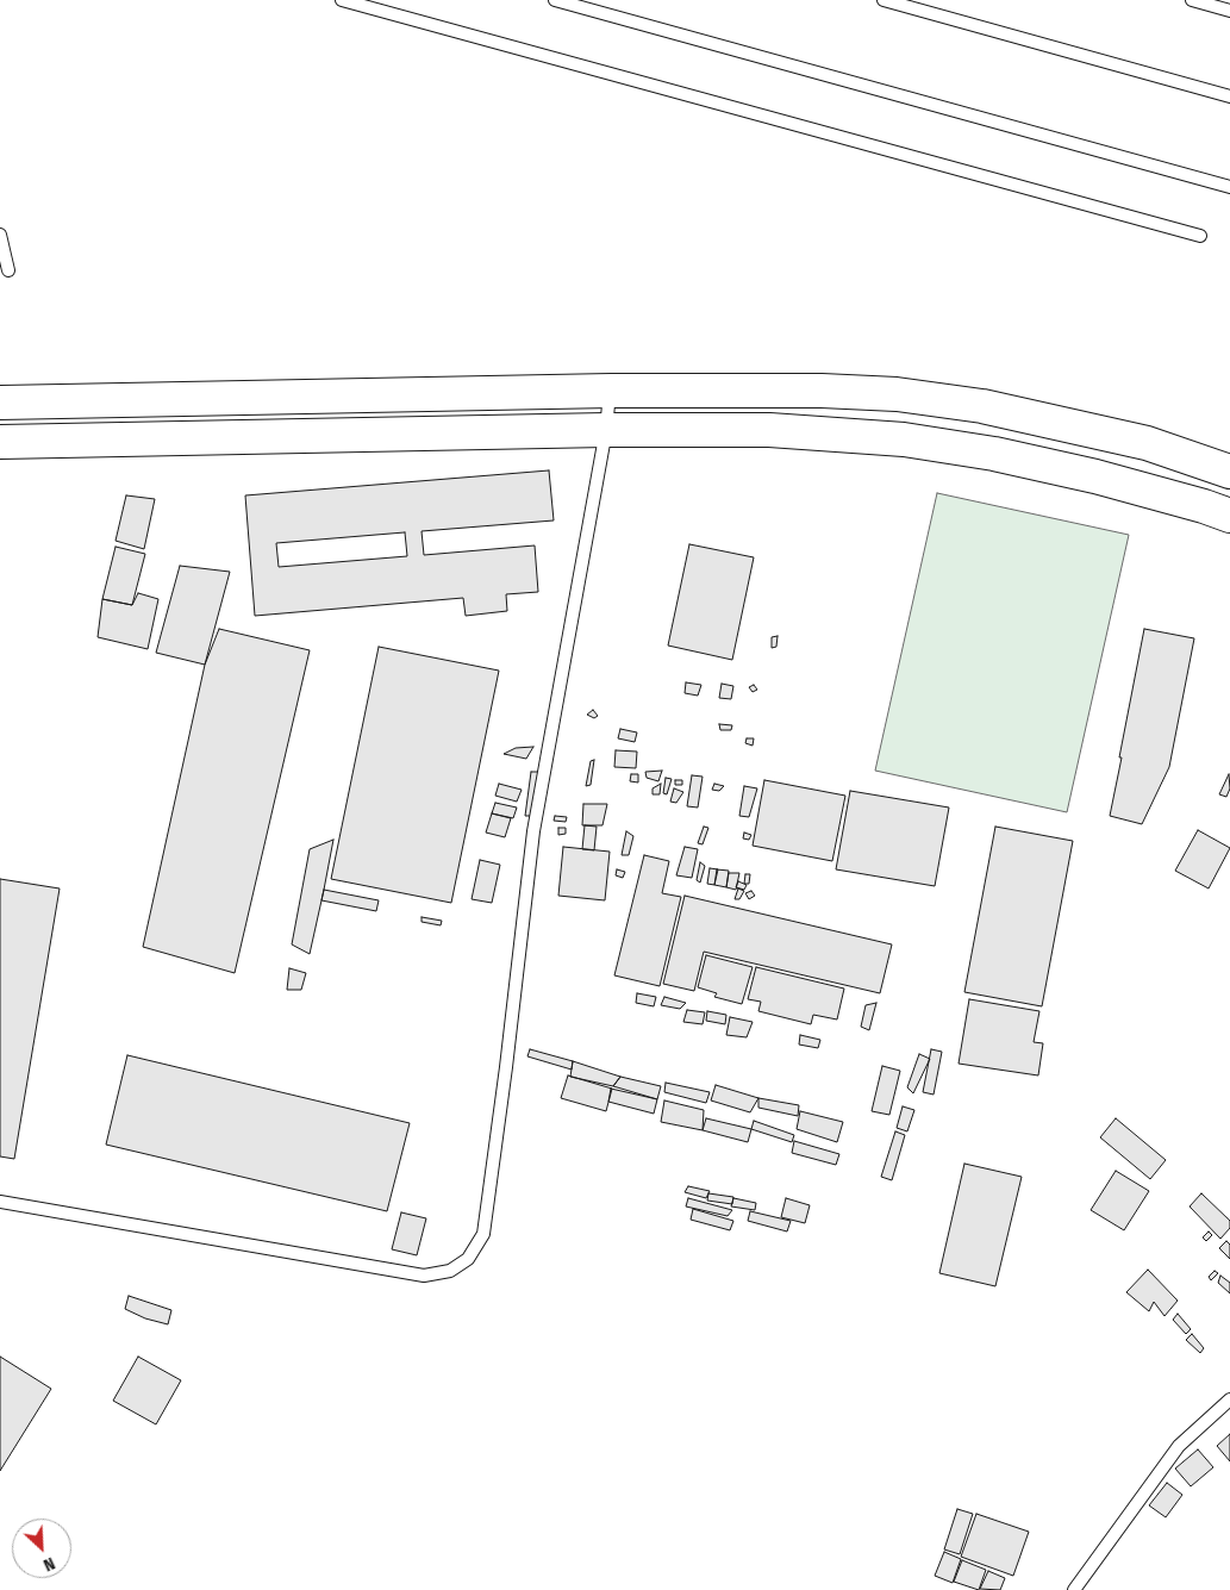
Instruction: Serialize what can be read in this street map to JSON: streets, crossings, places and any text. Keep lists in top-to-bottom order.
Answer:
{
  "north": "bottom right"
}
